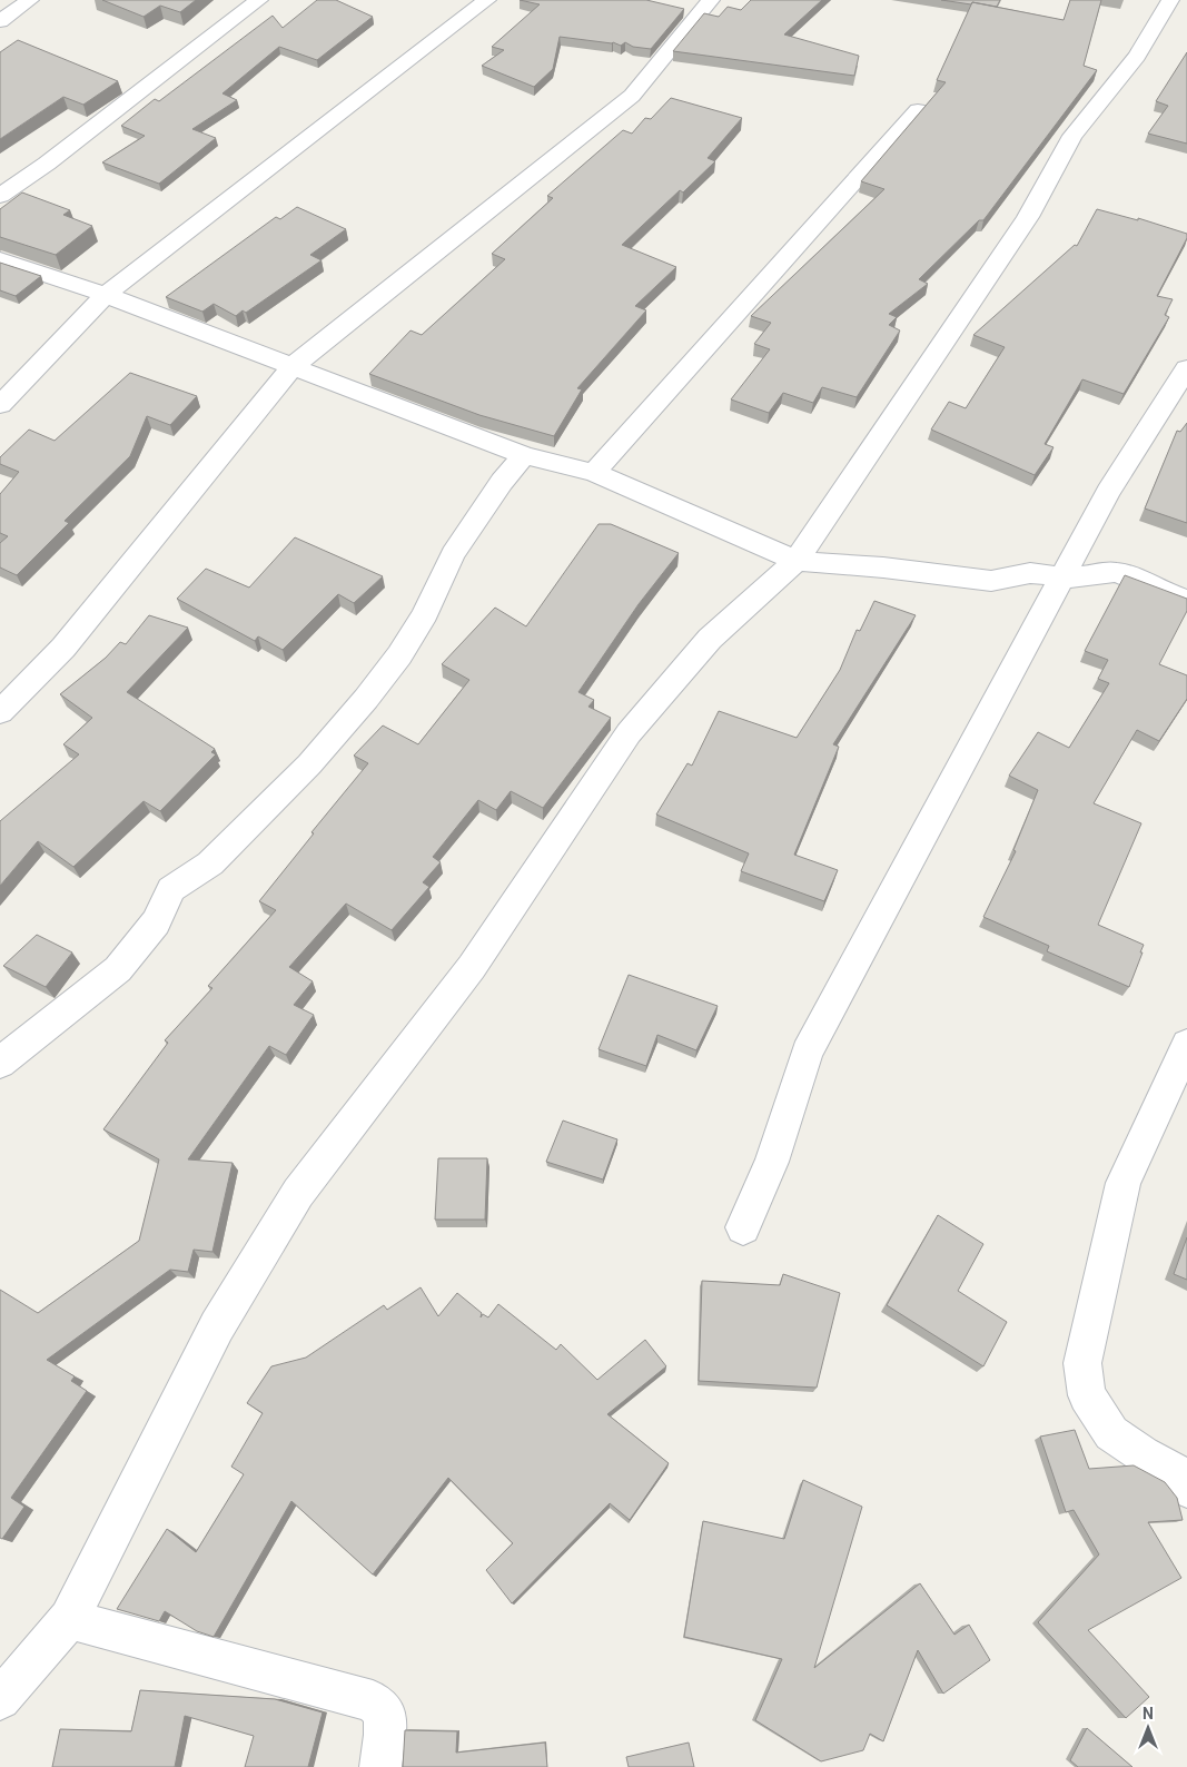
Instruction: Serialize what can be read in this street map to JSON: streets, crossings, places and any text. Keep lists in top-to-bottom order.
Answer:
{
  "north": "top"
}
